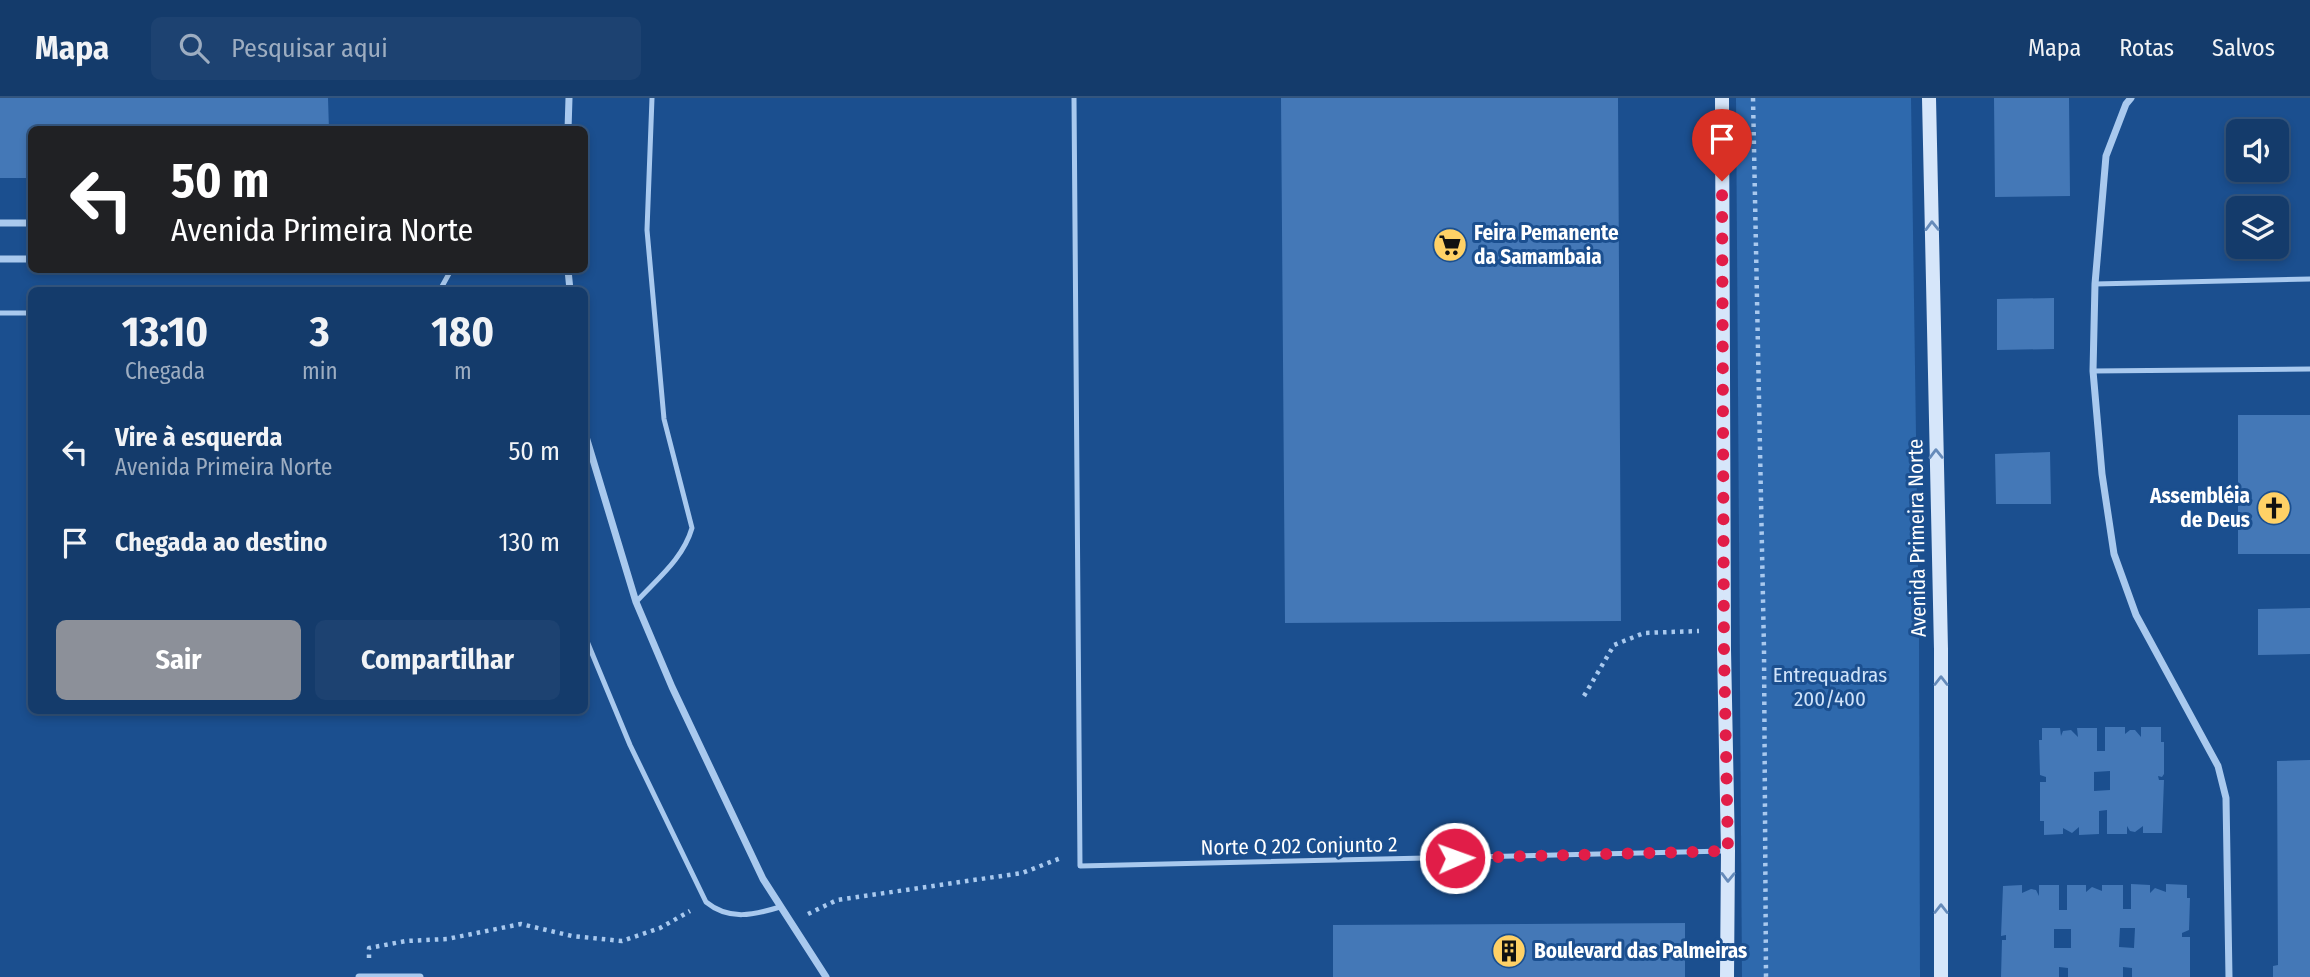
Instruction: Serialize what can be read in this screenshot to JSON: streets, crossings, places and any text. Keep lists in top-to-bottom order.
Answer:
{
  "streets": {
    "main road": ["Avenida Primeira Norte"],
    "lane": ["Norte Q 202 Conjunto 2"]
  },
  "one_way": ["Avenida Primeira Norte"],
  "parks": ["Entrequadras 200/400"],
  "places": {
    "supermarket": ["Feira Pemanente da Samambaia"],
    "church": ["Assembléia de Deus"],
    "building": ["Boulevard das Palmeiras"]
  },
  "page": {
    "header": "Mapa",
    "search": "Pesquisar aqui",
    "nav": ["Mapa", "Rotas", "Salvos"],
    "turn": ["50 m", "Avenida Primeira Norte"],
    "eta": [
      "13:10",
      "Chegada",
      "3",
      "min",
      "180",
      "m"
    ],
    "list": [
      {
        "name": "Vire à esquerda",
        "note": "Avenida Primeira Norte",
        "value": "50 m"
      },
      {
        "name": "Chegada ao destino",
        "value": "130 m"
      }
    ],
    "buttons": ["Sair", "Compartilhar"]
  }
}
